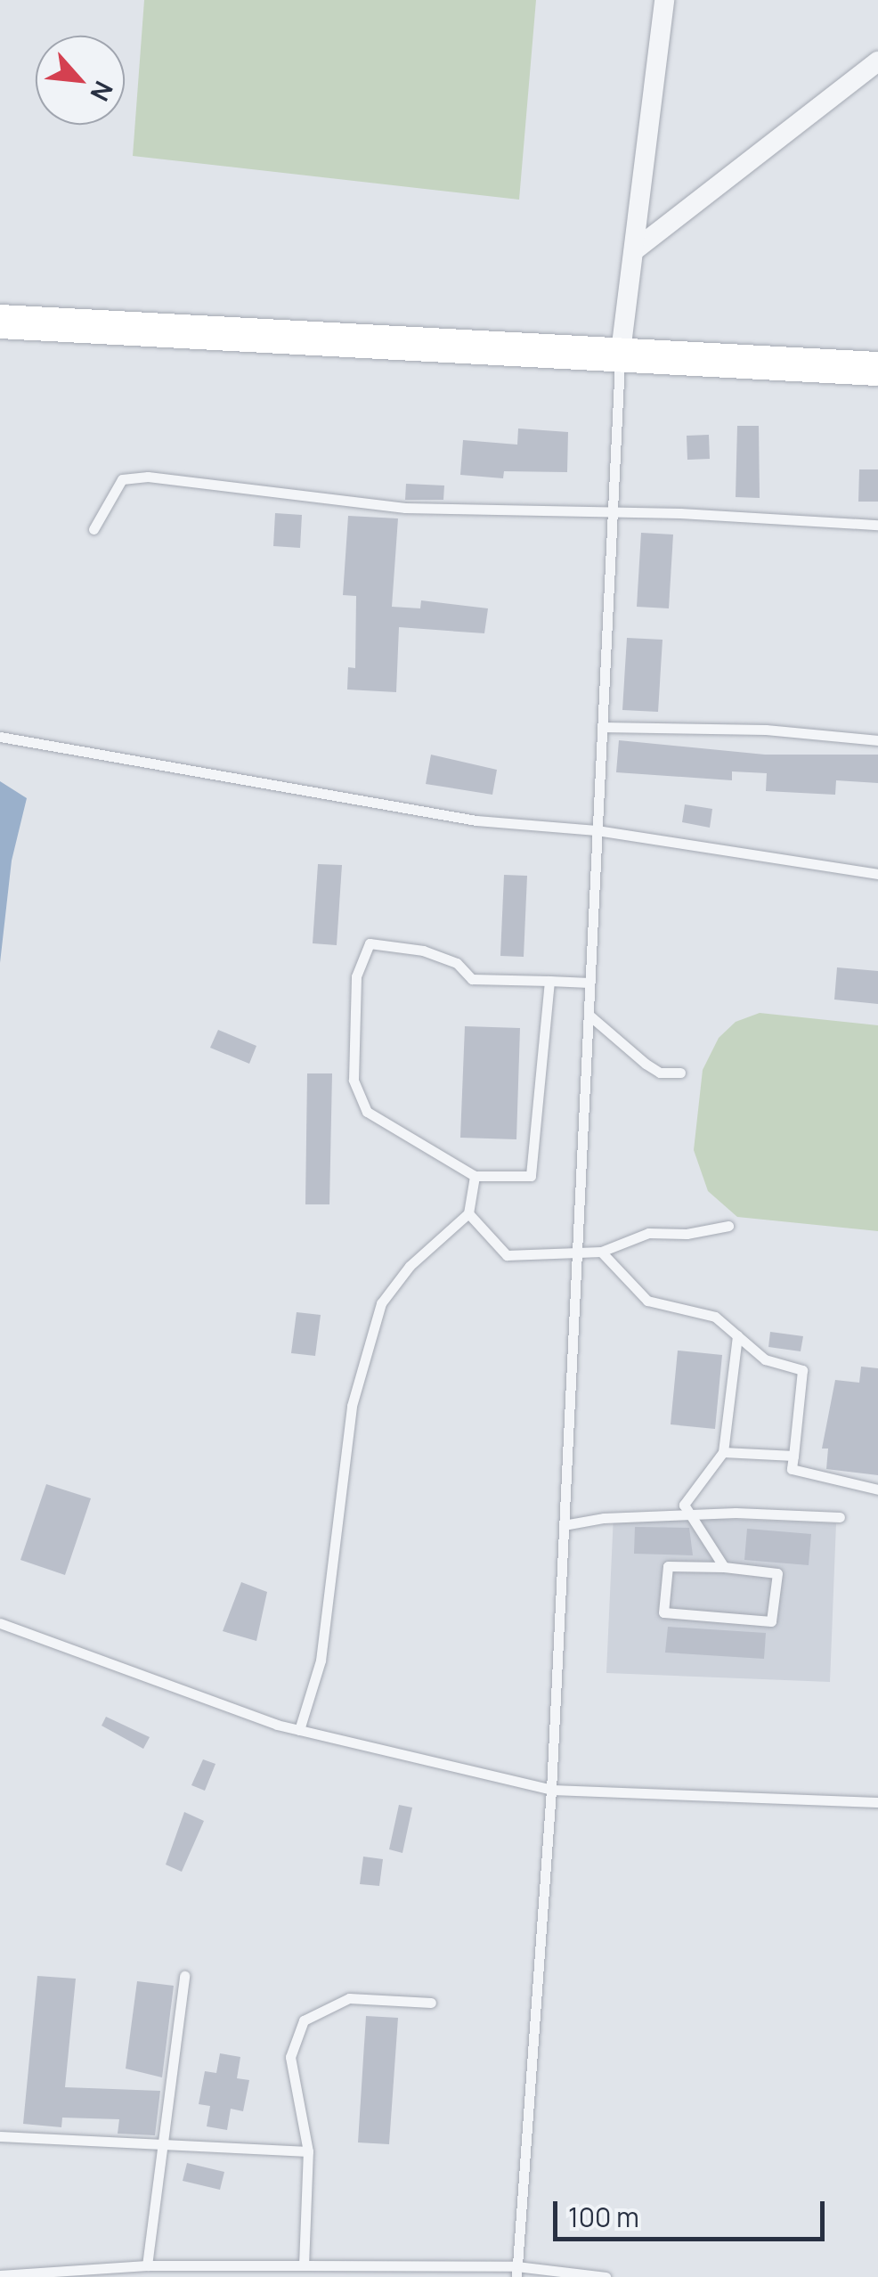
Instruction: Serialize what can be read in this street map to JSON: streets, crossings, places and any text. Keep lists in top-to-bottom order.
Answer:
{
  "scale_bar": "100 m",
  "north": "bottom right"
}
